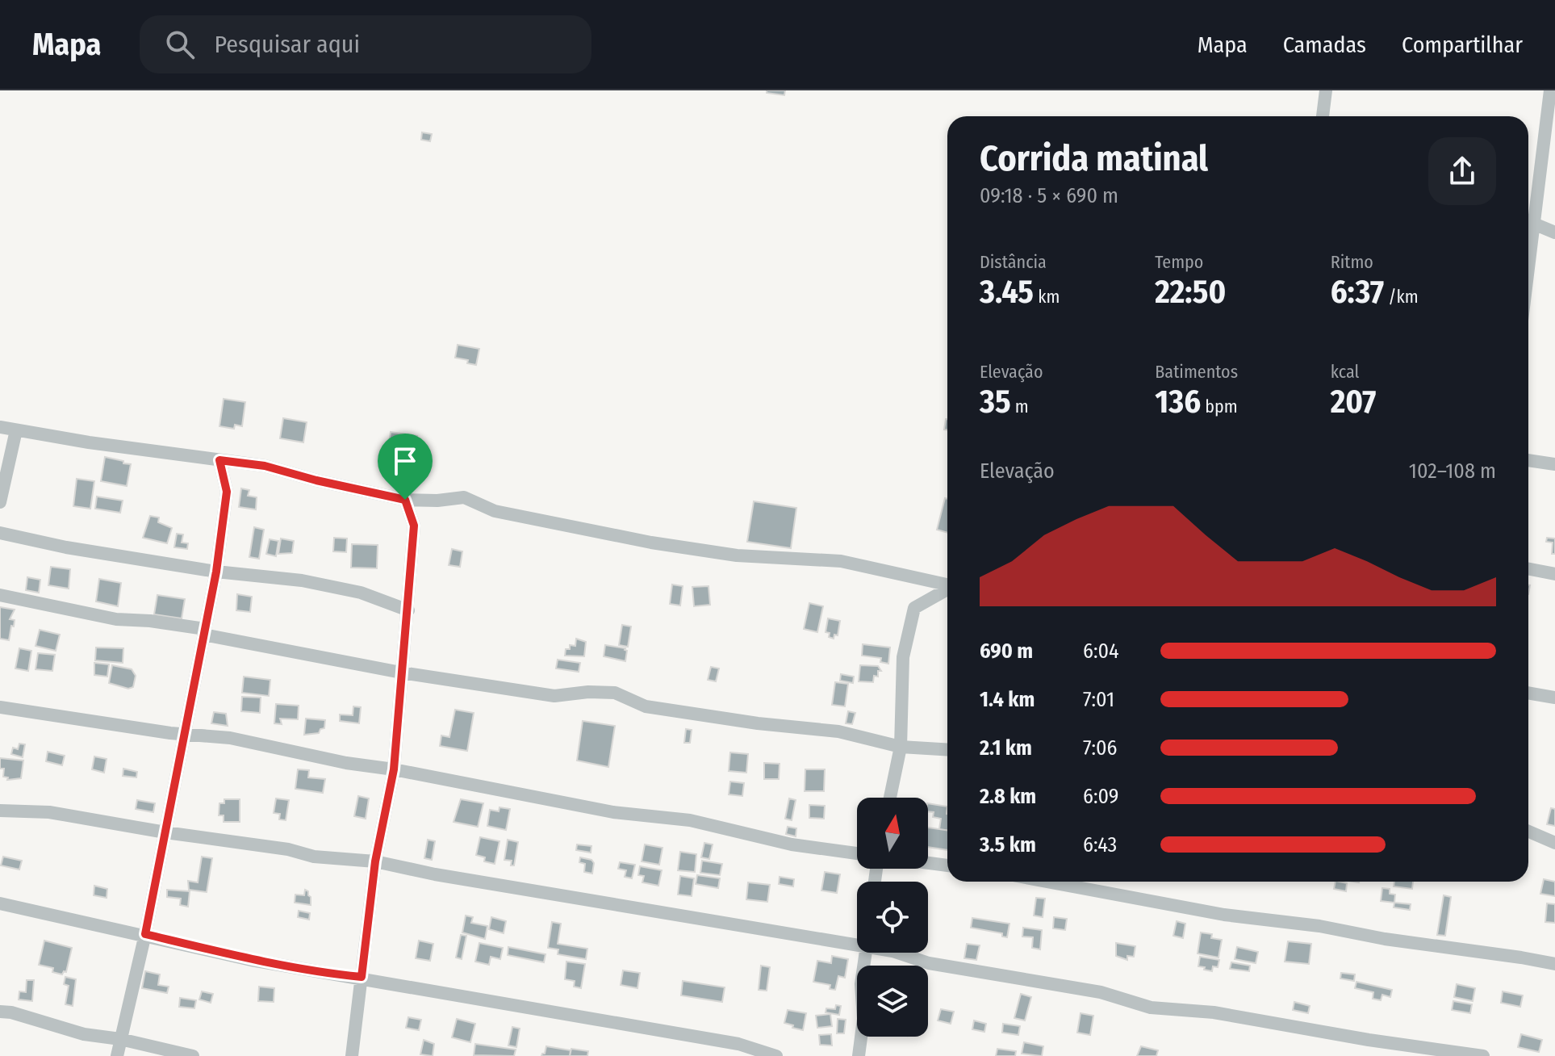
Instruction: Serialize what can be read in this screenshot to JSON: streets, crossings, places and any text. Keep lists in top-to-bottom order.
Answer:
{
  "north": "top",
  "page": {
    "header": "Mapa",
    "search": "Pesquisar aqui",
    "nav": ["Mapa", "Camadas", "Compartilhar"],
    "heading": ["Corrida matinal", "09:18 · 5 × 690 m"],
    "stats": [
      ["Distância", "3.45 km"],
      ["Tempo", "22:50"],
      ["Ritmo", "6:37 /km"],
      ["Elevação", "35 m"],
      ["Batimentos", "136 bpm"],
      ["kcal", "207"]
    ],
    "chart": ["Elevação", "102–108 m"],
    "list": [
      {
        "name": "690 m",
        "note": "6:04"
      },
      {
        "name": "1.4 km",
        "note": "7:01"
      },
      {
        "name": "2.1 km",
        "note": "7:06"
      },
      {
        "name": "2.8 km",
        "note": "6:09"
      },
      {
        "name": "3.5 km",
        "note": "6:43"
      }
    ]
  }
}
